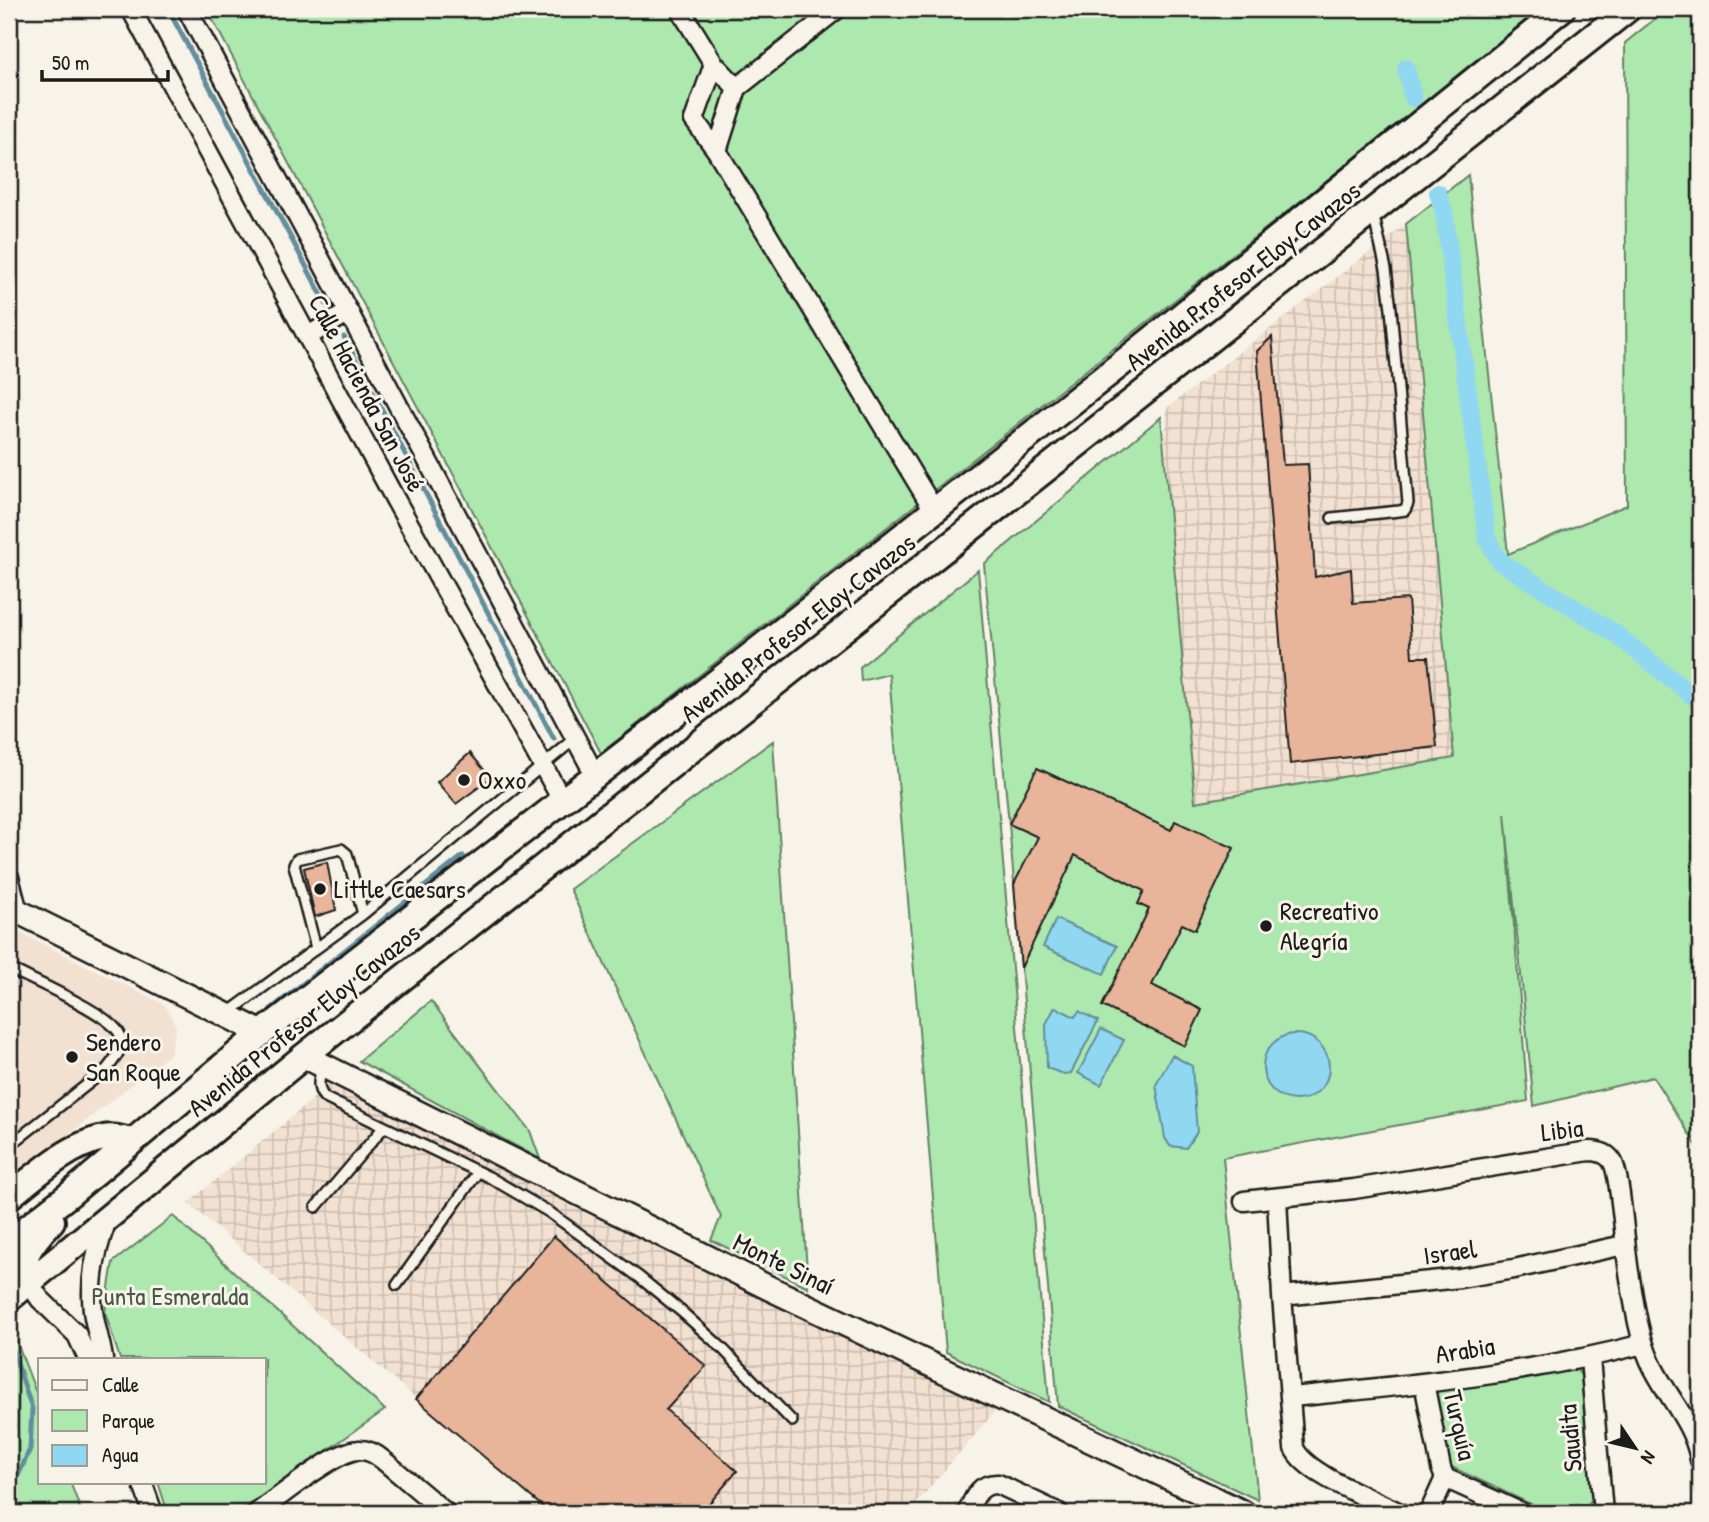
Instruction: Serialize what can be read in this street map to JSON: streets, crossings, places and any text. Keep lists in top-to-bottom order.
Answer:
{
  "streets": {
    "main road": ["Avenida Profesor Eloy Cavazos"],
    "street": [
      "Calle Hacienda San José",
      "Libia",
      "Israel",
      "Monte Sinaí",
      "Arabia",
      "Turquía",
      "Saudita"
    ]
  },
  "crossings": [
    ["Avenida Profesor Eloy Cavazos", "Calle Hacienda San José"],
    ["Avenida Profesor Eloy Cavazos", "Monte Sinaí"],
    ["Libia", "Israel"],
    ["Libia", "Arabia"],
    ["Arabia", "Turquía"],
    ["Arabia", "Saudita"]
  ],
  "parks": ["Punta Esmeralda"],
  "places": [
    "Oxxo",
    "Little Caesars",
    "Recreativo Alegría",
    "Sendero San Roque"
  ],
  "legend": ["Calle", "Parque", "Agua"],
  "scale_bar": "50 m",
  "north": "bottom right"
}
